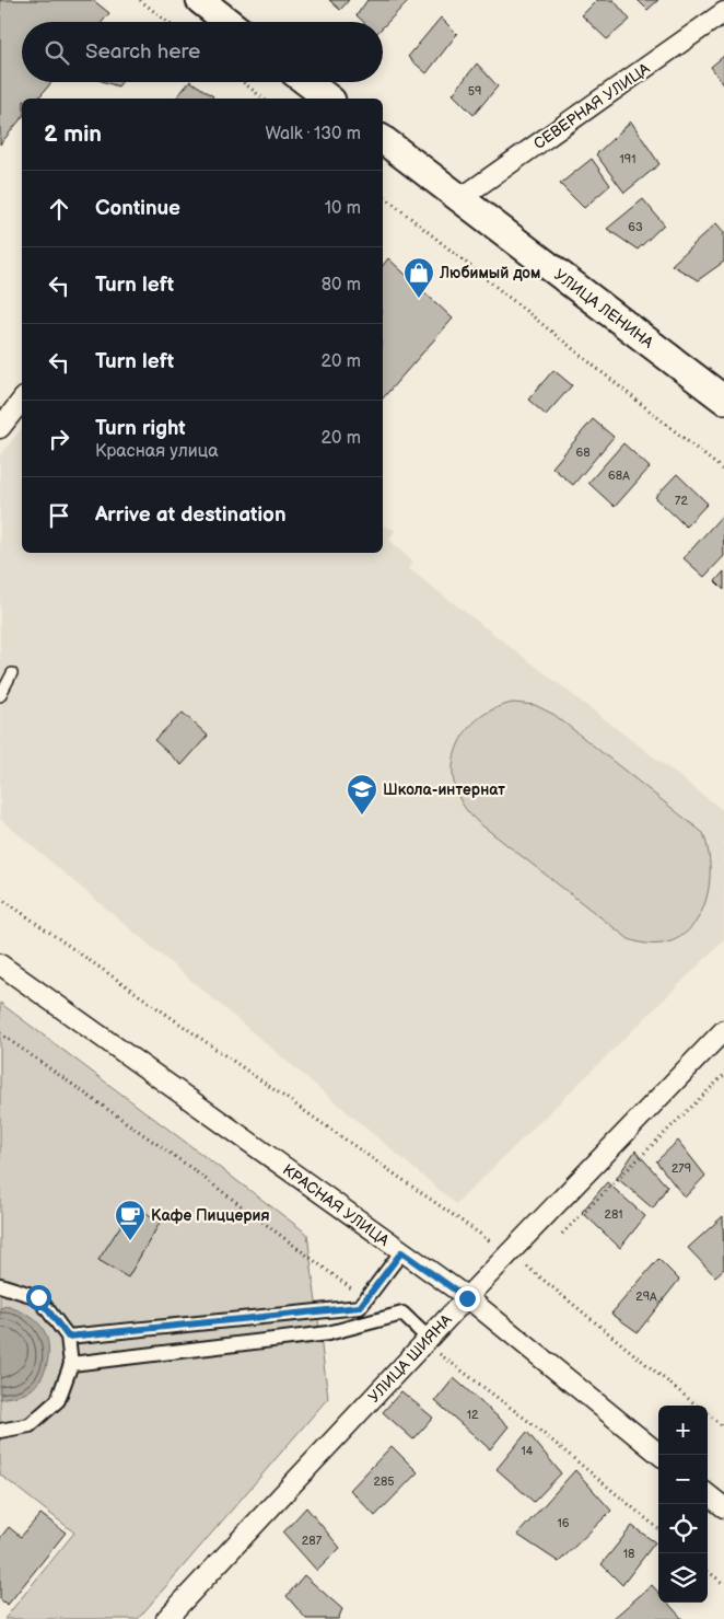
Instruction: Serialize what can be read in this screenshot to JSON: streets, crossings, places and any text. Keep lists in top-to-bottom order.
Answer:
{
  "streets": {
    "main road": ["УЛИЦА ЛЕНИНА"],
    "street": ["СЕВЕРНАЯ УЛИЦА", "КРАСНАЯ УЛИЦА", "УЛИЦА ШИЯНА"]
  },
  "crossings": [
    ["СЕВЕРНАЯ УЛИЦА", "УЛИЦА ЛЕНИНА"],
    ["КРАСНАЯ УЛИЦА", "УЛИЦА ШИЯНА"]
  ],
  "places": {
    "shop": ["Любимый дом"],
    "school or university": ["Школа-интернат"],
    "cafe": ["Кафе Пиццерия"]
  },
  "house_numbers": [
    "59",
    "191",
    "63",
    "68",
    "68А",
    "72",
    "279",
    "281",
    "29А",
    "12",
    "14",
    "285",
    "16",
    "287",
    "18"
  ],
  "page": {
    "search": "Search here",
    "heading": ["2 min", "Walk · 130 m"],
    "list": [
      ["Continue", "10 m"],
      ["Turn left", "80 m"],
      ["Turn left", "20 m"],
      ["Turn right", "Красная улица", "20 m"],
      "Arrive at destination"
    ],
    "map_buttons": ["+", "−"]
  }
}
